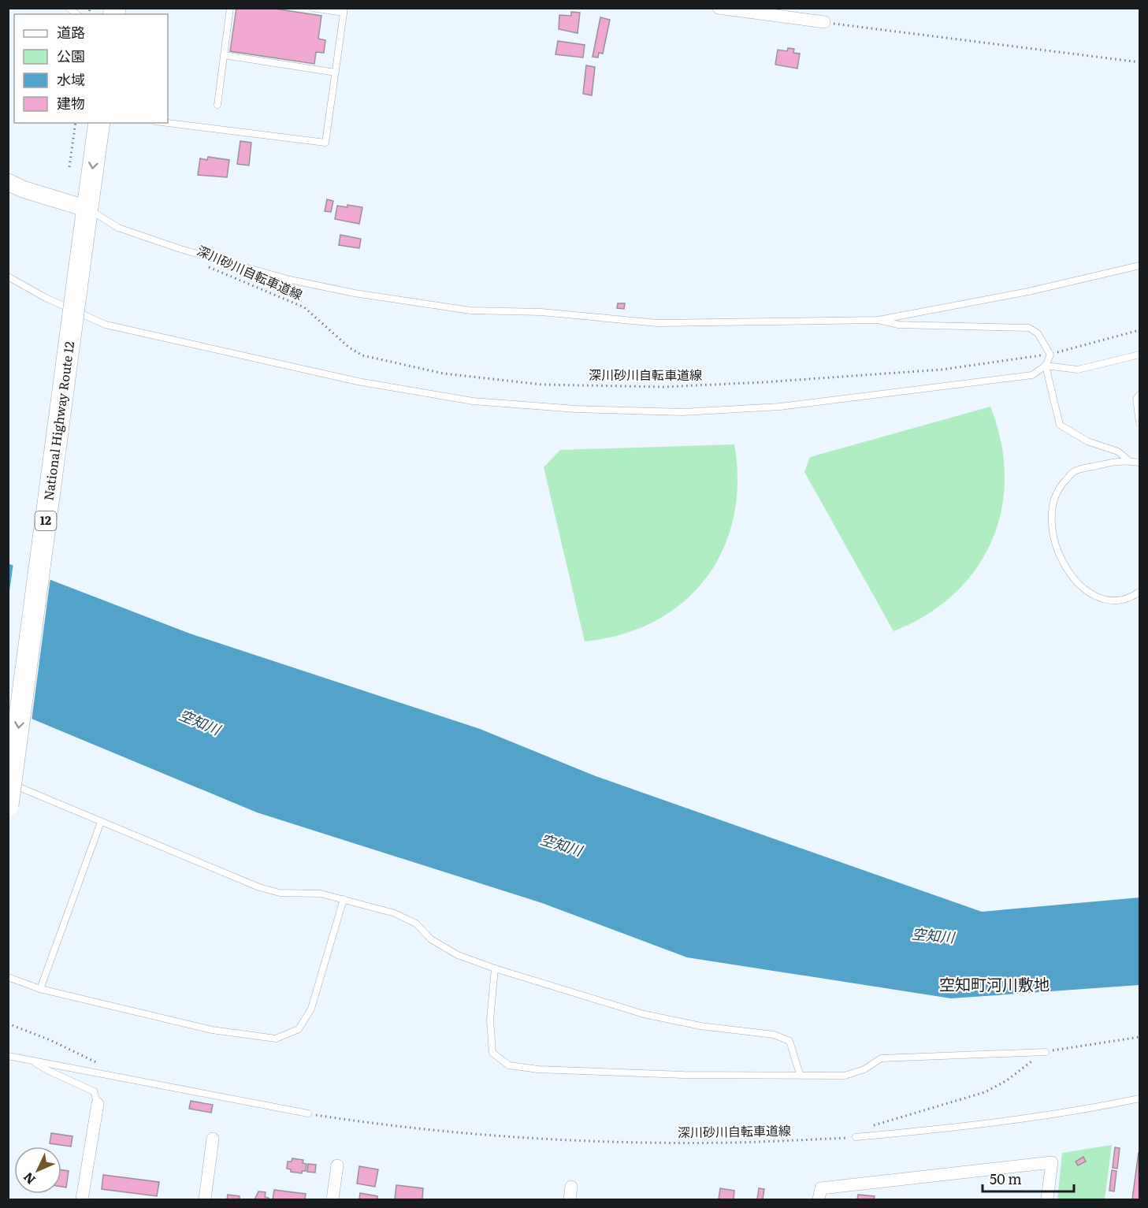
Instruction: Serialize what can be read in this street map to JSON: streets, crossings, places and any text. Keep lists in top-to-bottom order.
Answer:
{
  "streets": {
    "highway": ["National Highway Route 12", "12"],
    "path": ["深川砂川自転車道線"]
  },
  "districts": ["空知町河川敷地"],
  "water": ["空知川"],
  "legend": [
    "道路",
    "公園",
    "水域",
    "建物"
  ],
  "scale_bar": "50 m",
  "north": "bottom left"
}
